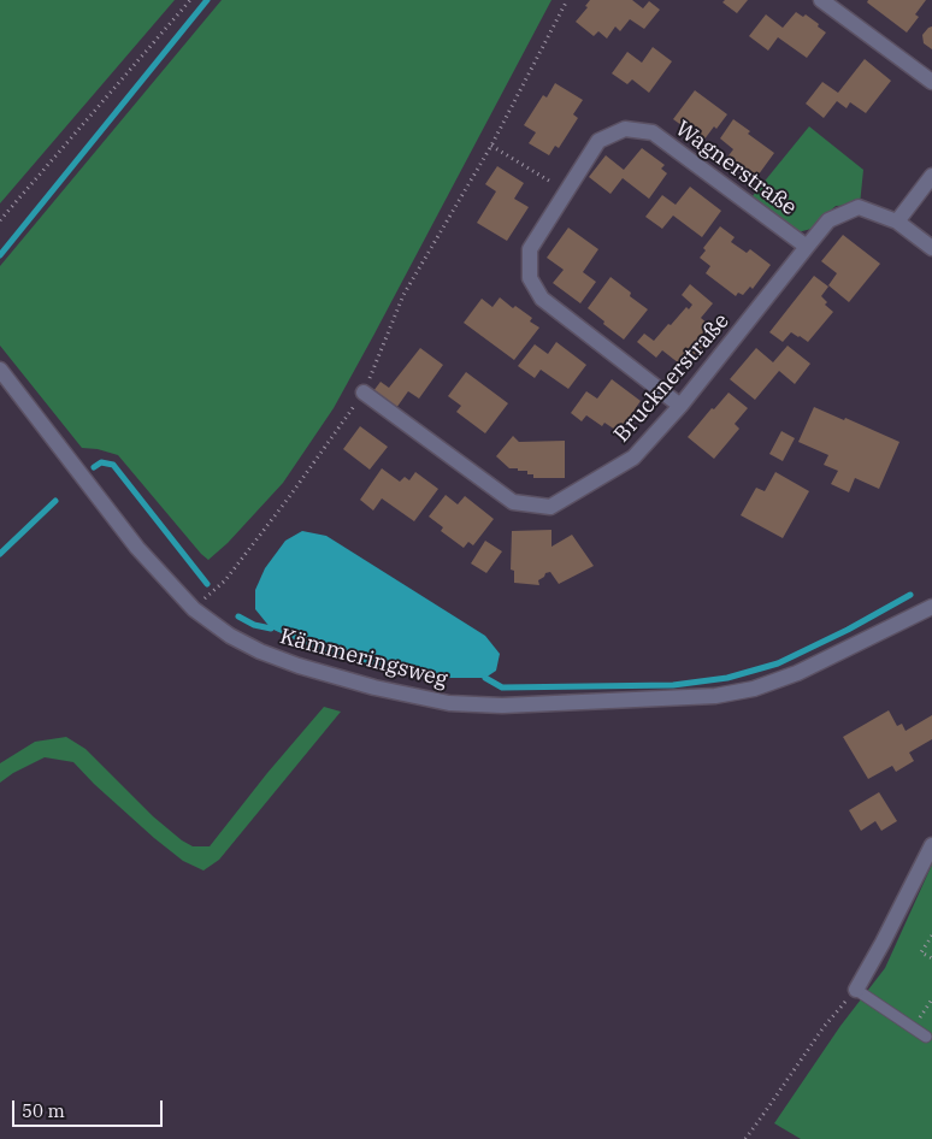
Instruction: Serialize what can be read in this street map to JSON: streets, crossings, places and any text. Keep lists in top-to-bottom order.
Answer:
{
  "streets": {
    "street": ["Wagnerstraße", "Brucknerstraße", "Kämmeringsweg"]
  },
  "crossings": [
    ["Wagnerstraße", "Brucknerstraße"]
  ],
  "scale_bar": "50 m"
}
